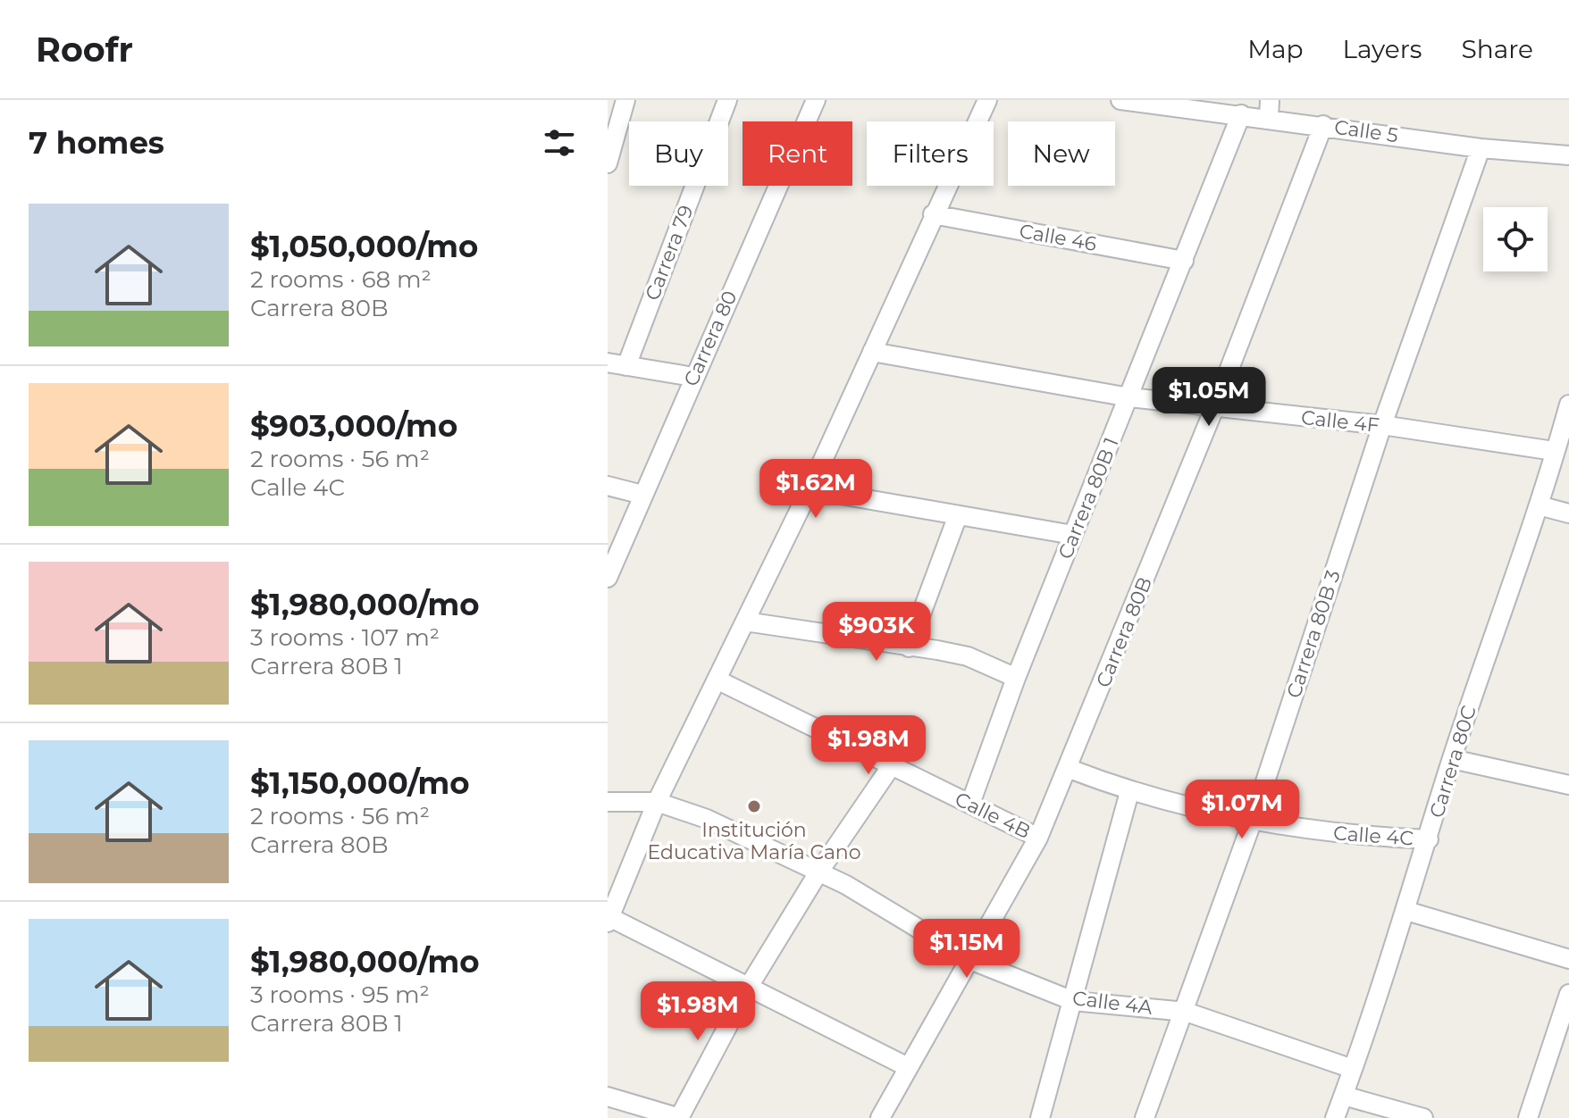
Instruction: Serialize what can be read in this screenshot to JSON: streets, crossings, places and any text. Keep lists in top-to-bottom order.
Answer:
{
  "streets": {
    "street": [
      "Calle 5",
      "Calle 46",
      "Carrera 79",
      "Carrera 80",
      "Calle 4F",
      "Carrera 80B 1",
      "Carrera 80B",
      "Carrera 80B 3",
      "Carrera 80C",
      "Calle 4B",
      "Calle 4C",
      "Calle 4A"
    ]
  },
  "crossings": [
    ["Calle 5", "Carrera 80B 1"],
    ["Calle 5", "Carrera 80B"],
    ["Calle 5", "Carrera 80B 3"],
    ["Calle 46", "Carrera 80B 1"],
    ["Calle 4F", "Carrera 80B 1"],
    ["Calle 4F", "Carrera 80B"],
    ["Calle 4F", "Carrera 80B 3"],
    ["Calle 4F", "Carrera 80C"],
    ["Carrera 80B 1", "Calle 4B"],
    ["Carrera 80B", "Calle 4B"],
    ["Carrera 80B", "Calle 4C"],
    ["Carrera 80B", "Calle 4A"],
    ["Carrera 80B 3", "Calle 4C"],
    ["Carrera 80B 3", "Calle 4A"],
    ["Carrera 80C", "Calle 4C"],
    ["Carrera 80C", "Calle 4A"]
  ],
  "places": ["Institución Educativa María Cano"],
  "page": {
    "header": "Roofr",
    "nav": ["Map", "Layers", "Share"],
    "heading": "7 homes",
    "chip": [
      "Buy",
      "Rent",
      "Filters",
      "New"
    ],
    "list": [
      {
        "name": "$1,050,000/mo",
        "note": "2 rooms · 68 m² · Carrera 80B"
      },
      {
        "name": "$903,000/mo",
        "note": "2 rooms · 56 m² · Calle 4C"
      },
      {
        "name": "$1,980,000/mo",
        "note": "3 rooms · 107 m² · Carrera 80B 1"
      },
      {
        "name": "$1,150,000/mo",
        "note": "2 rooms · 56 m² · Carrera 80B"
      },
      {
        "name": "$1,980,000/mo",
        "note": "3 rooms · 95 m² · Carrera 80B 1"
      }
    ],
    "price": [
      "$1.05M",
      "$1.62M",
      "$903K",
      "$1.98M",
      "$1.07M",
      "$1.15M",
      "$1.98M"
    ]
  }
}
